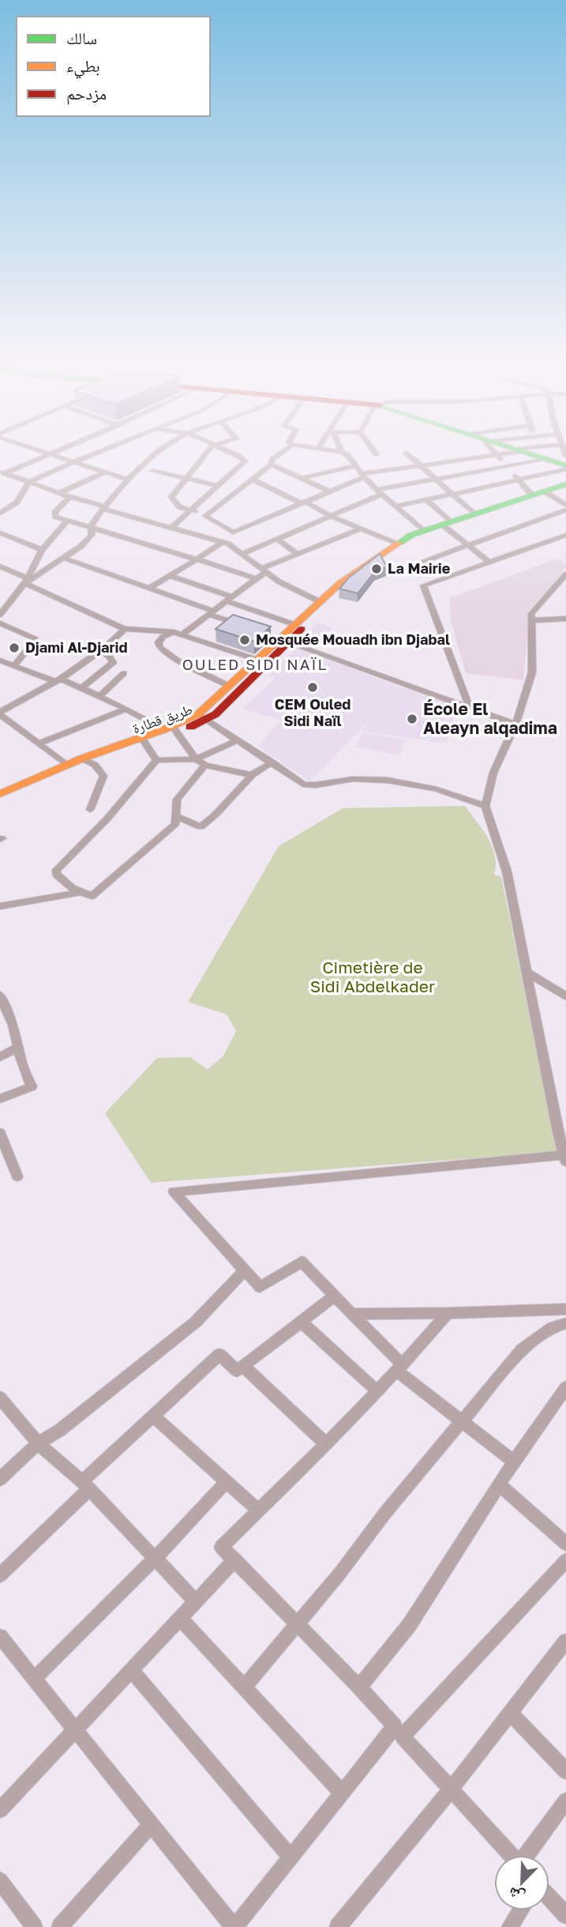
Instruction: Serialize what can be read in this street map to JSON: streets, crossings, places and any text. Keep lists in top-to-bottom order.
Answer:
{
  "streets": {
    "main road": ["طريق قطارة"]
  },
  "districts": ["OULED SIDI NAÏL"],
  "parks": ["Cimetière de Sidi Abdelkader"],
  "places": [
    "La Mairie",
    "Mosquée Mouadh ibn Djabal",
    "Djami Al-Djarid",
    "CEM Ouled Sidi Naïl",
    "École El Aleayn alqadima"
  ],
  "legend": ["سالك", "بطيء", "مزدحم"],
  "north": "bottom left"
}
